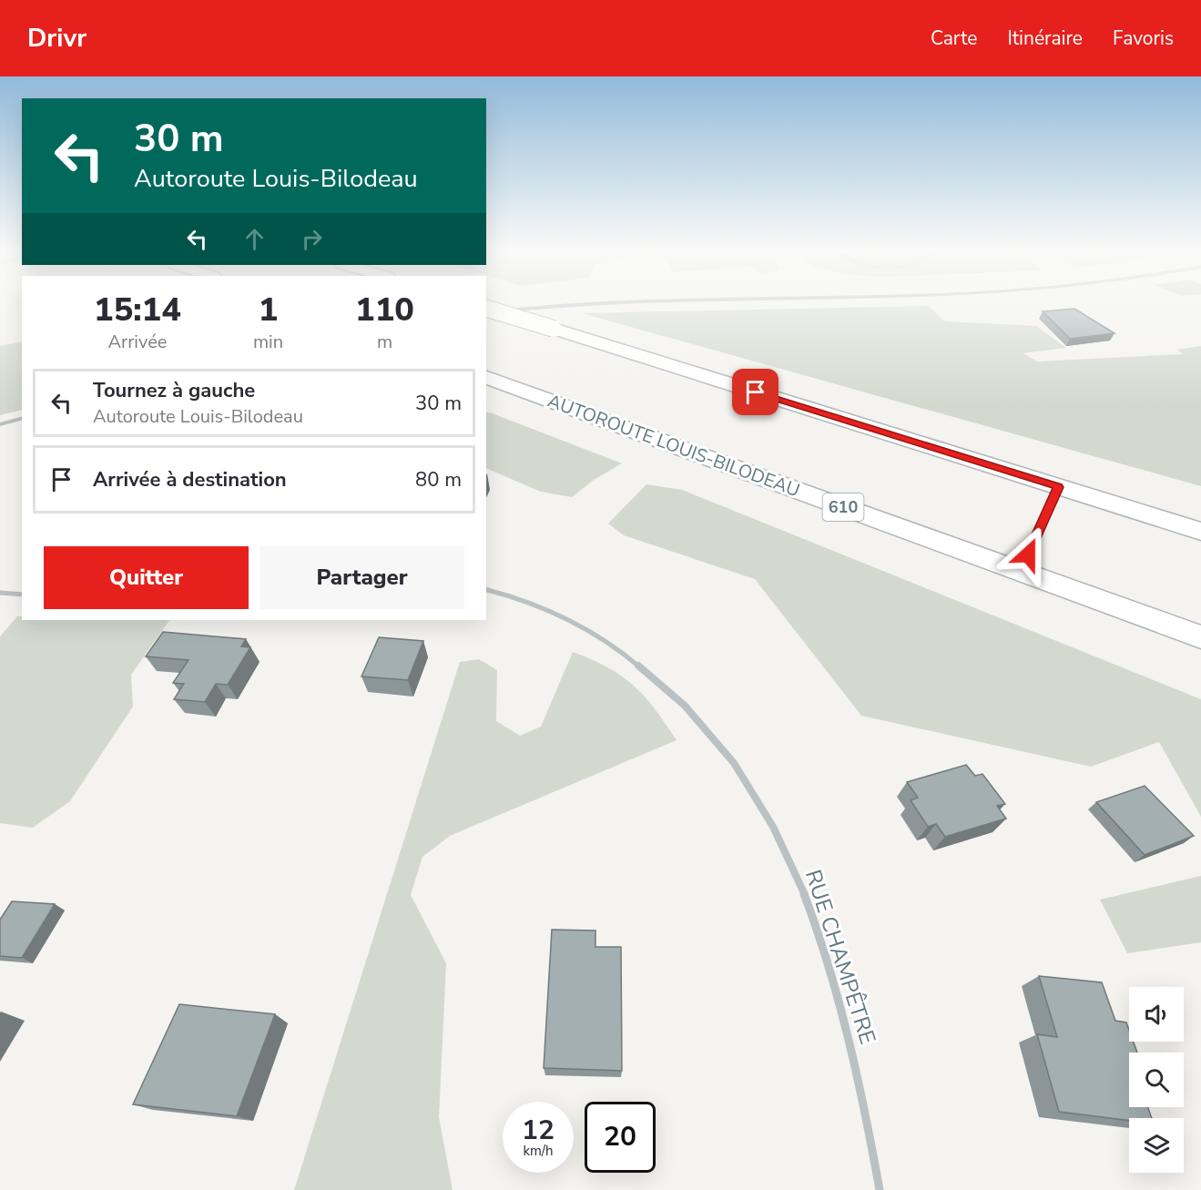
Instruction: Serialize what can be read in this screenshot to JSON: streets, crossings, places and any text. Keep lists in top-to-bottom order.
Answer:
{
  "streets": {
    "highway": ["AUTOROUTE LOUIS-BILODEAU", "610"],
    "street": ["RUE CHAMPÊTRE"]
  },
  "page": {
    "header": "Drivr",
    "nav": ["Carte", "Itinéraire", "Favoris"],
    "turn": ["30 m", "Autoroute Louis-Bilodeau"],
    "eta": [
      "15:14",
      "Arrivée",
      "1",
      "min",
      "110",
      "m"
    ],
    "list": [
      {
        "name": "Tournez à gauche",
        "note": "Autoroute Louis-Bilodeau",
        "value": "30 m"
      },
      {
        "name": "Arrivée à destination",
        "value": "80 m"
      }
    ],
    "buttons": ["Quitter", "Partager"],
    "speed": "12 km/h",
    "limit": "20"
  }
}
